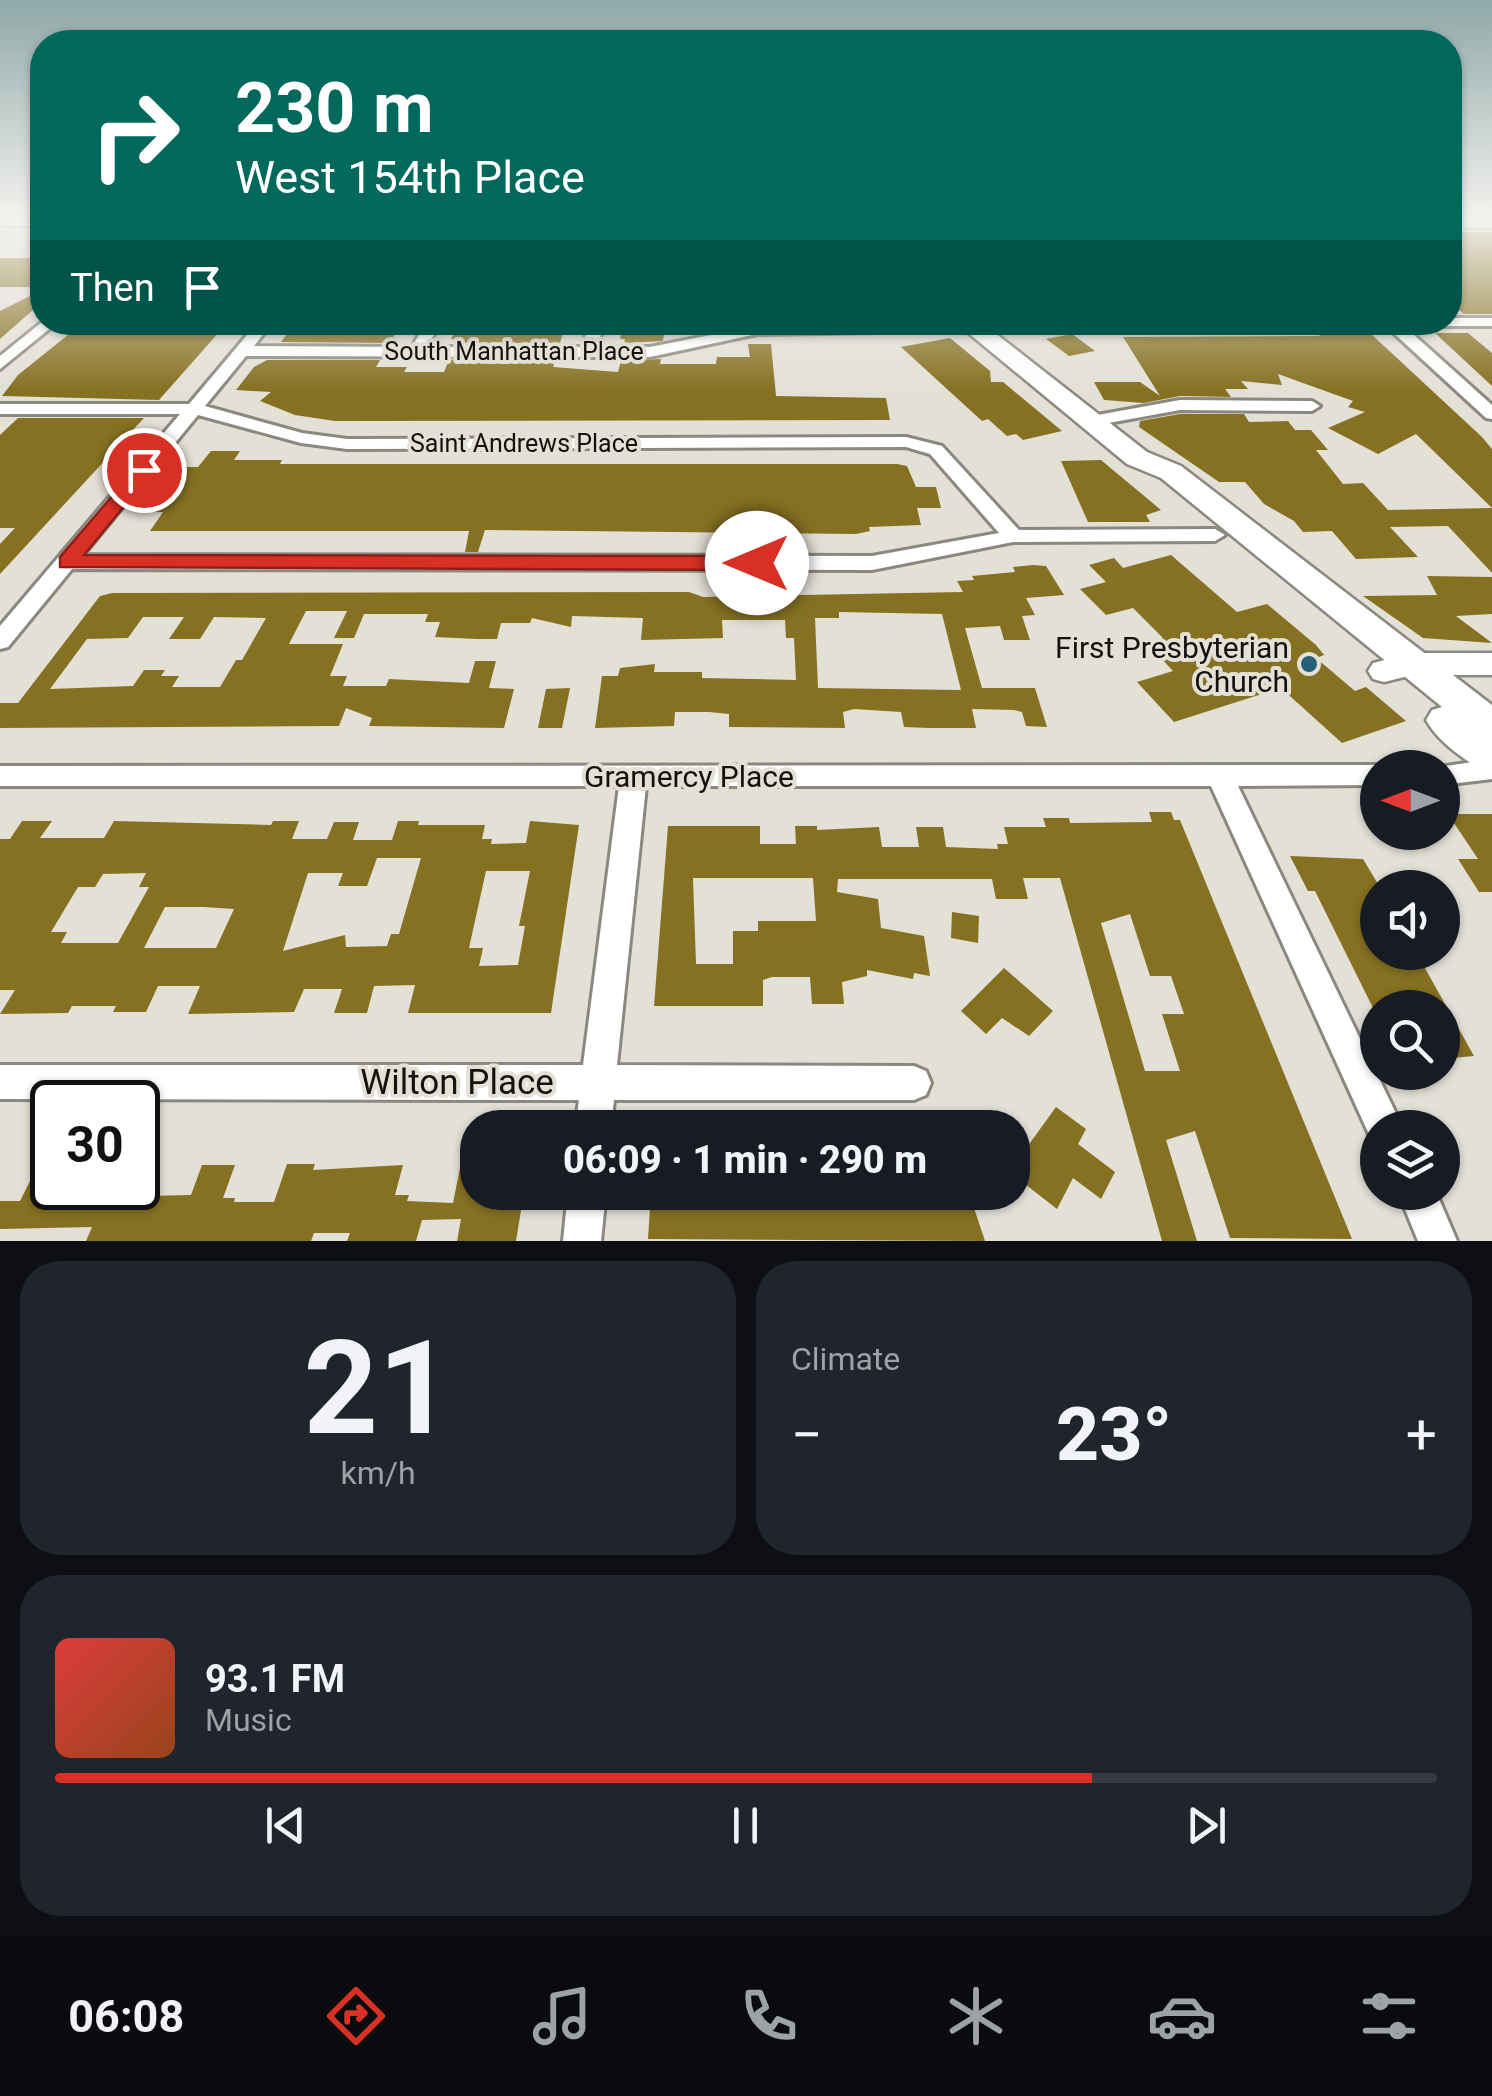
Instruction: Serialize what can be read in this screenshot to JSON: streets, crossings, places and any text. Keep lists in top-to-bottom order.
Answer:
{
  "streets": {
    "street": [
      "South Manhattan Place",
      "Saint Andrews Place",
      "Gramercy Place",
      "Wilton Place"
    ]
  },
  "places": ["First Presbyterian Church"],
  "north": "left",
  "page": {
    "turn": ["230 m", "West 154th Place"],
    "then": "Then",
    "limit": "30",
    "trip": "06:09 · 1 min · 290 m",
    "tile": [
      ["21", "km/h"],
      "Climate"
    ],
    "heat": ["−", "23°", "+"],
    "song": ["93.1 FM", "Music"],
    "tabs": "06:08"
  }
}
